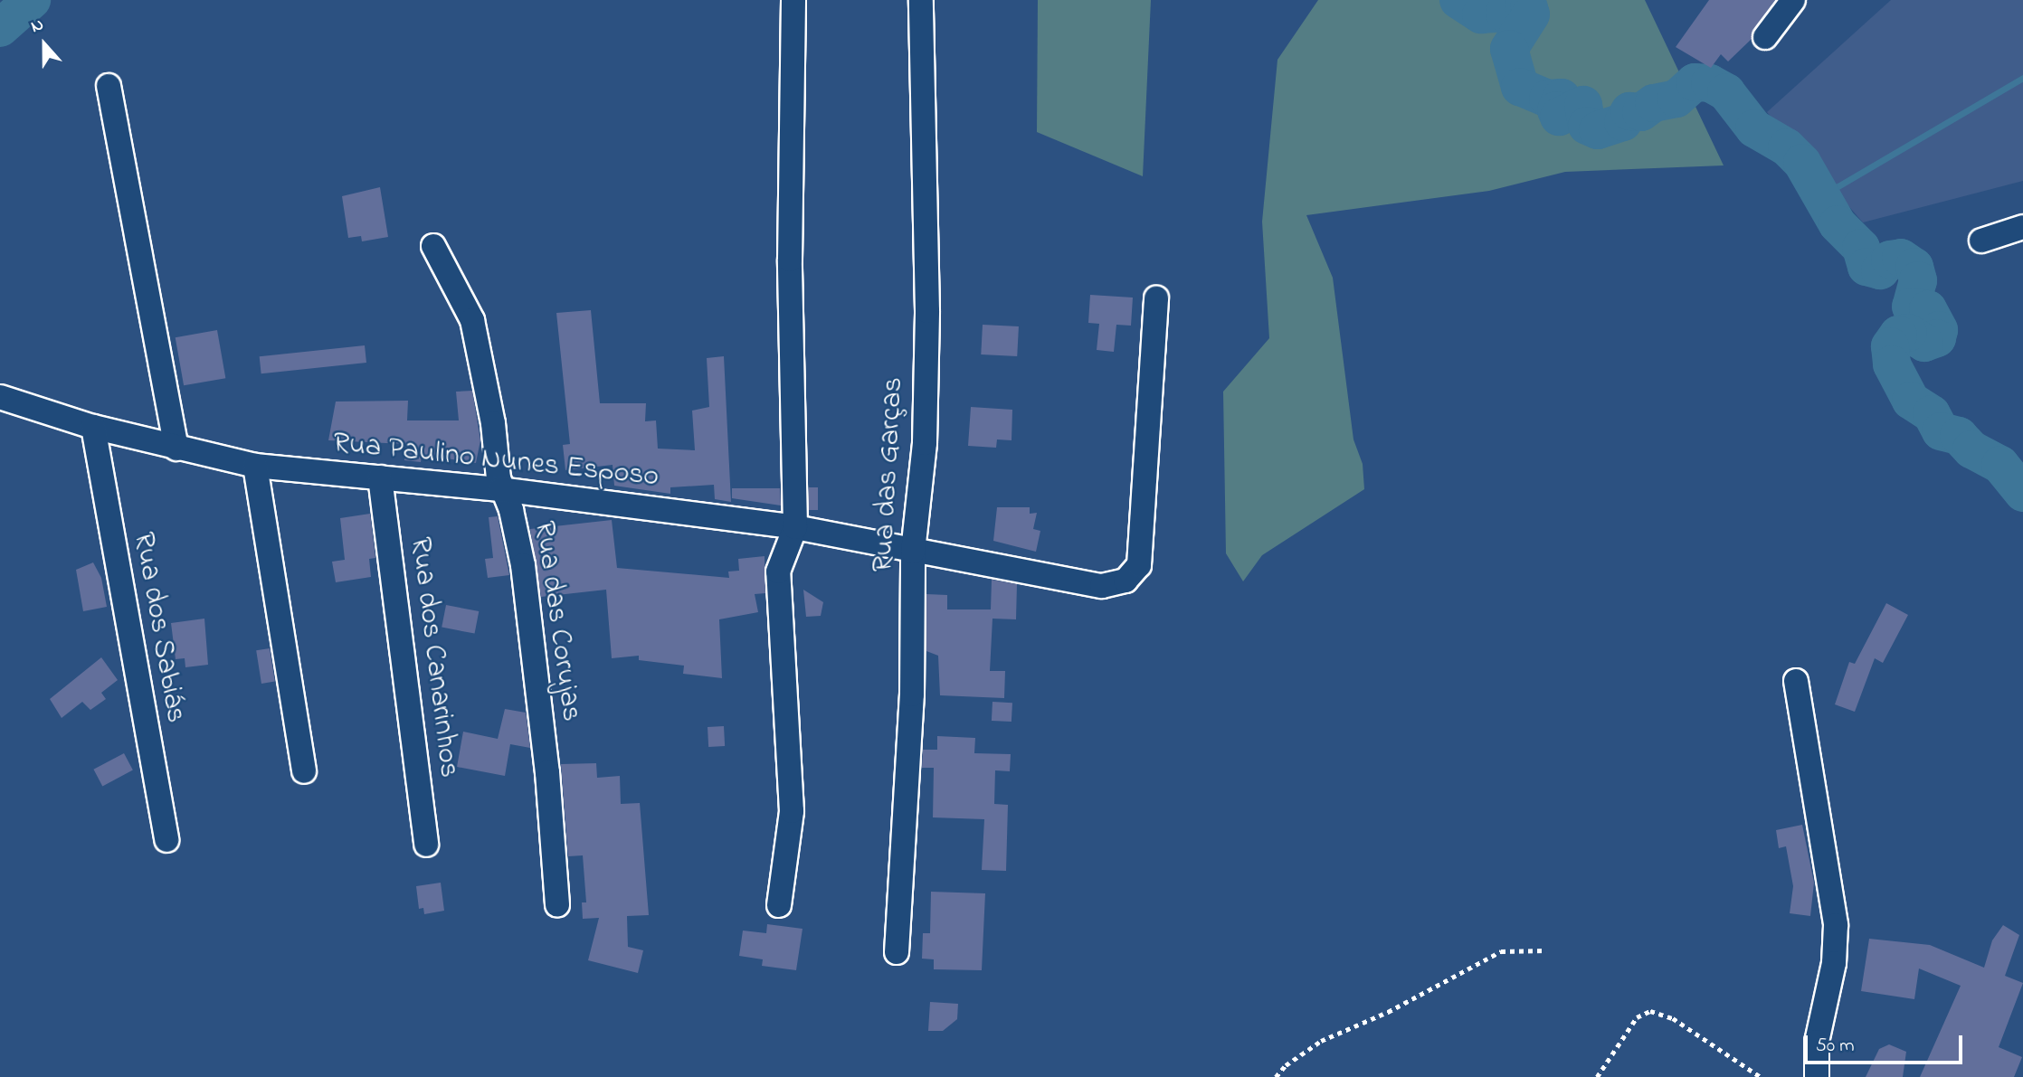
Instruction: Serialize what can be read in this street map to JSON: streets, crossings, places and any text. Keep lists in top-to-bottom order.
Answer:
{
  "streets": {
    "street": [
      "Rua Paulino Nunes Esposo",
      "Rua das Garças",
      "Rua das Corujas",
      "Rua dos Sabiás",
      "Rua dos Canarinhos"
    ]
  },
  "crossings": [
    ["Rua Paulino Nunes Esposo", "Rua das Garças"],
    ["Rua Paulino Nunes Esposo", "Rua das Corujas"],
    ["Rua Paulino Nunes Esposo", "Rua dos Sabiás"],
    ["Rua Paulino Nunes Esposo", "Rua dos Canarinhos"]
  ],
  "scale_bar": "50 m",
  "north": "top"
}
